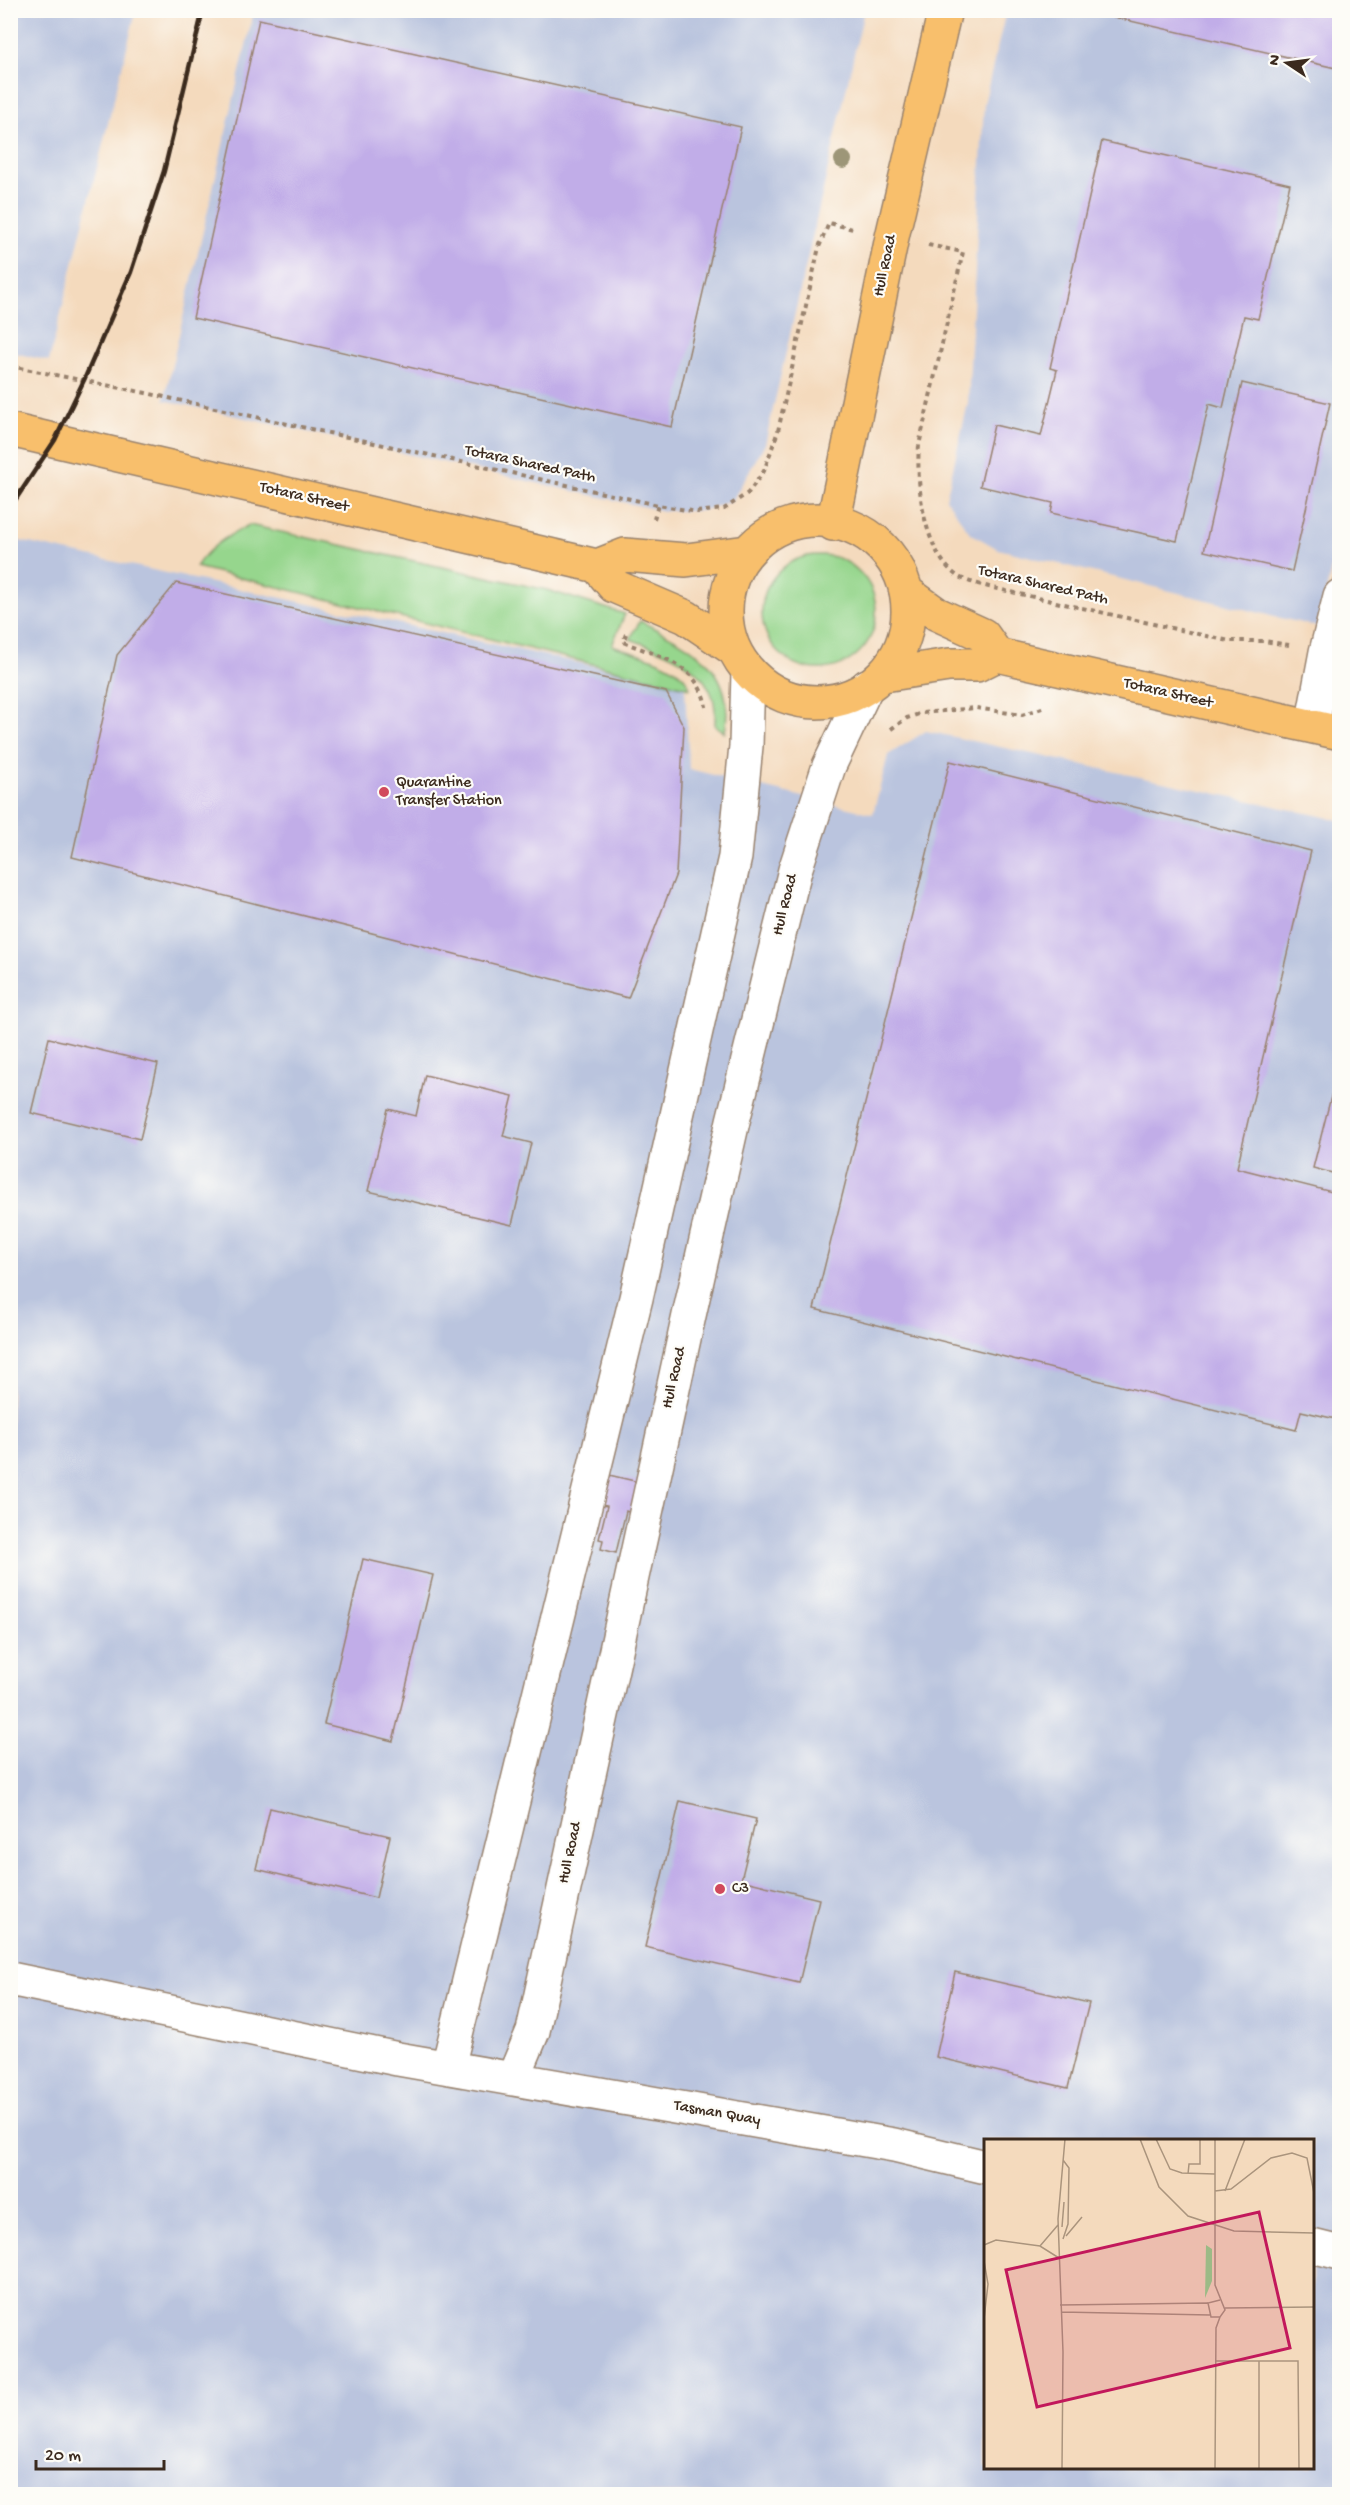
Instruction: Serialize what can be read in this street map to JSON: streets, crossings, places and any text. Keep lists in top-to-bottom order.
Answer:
{
  "streets": {
    "main road": ["Hull Road", "Totara Street"],
    "street": ["Tasman Quay"],
    "path": ["Totara Shared Path"]
  },
  "crossings": [
    ["Hull Road", "Tasman Quay"]
  ],
  "places": ["Quarantine Transfer Station", "C3"],
  "scale_bar": "20 m",
  "north": "left"
}
